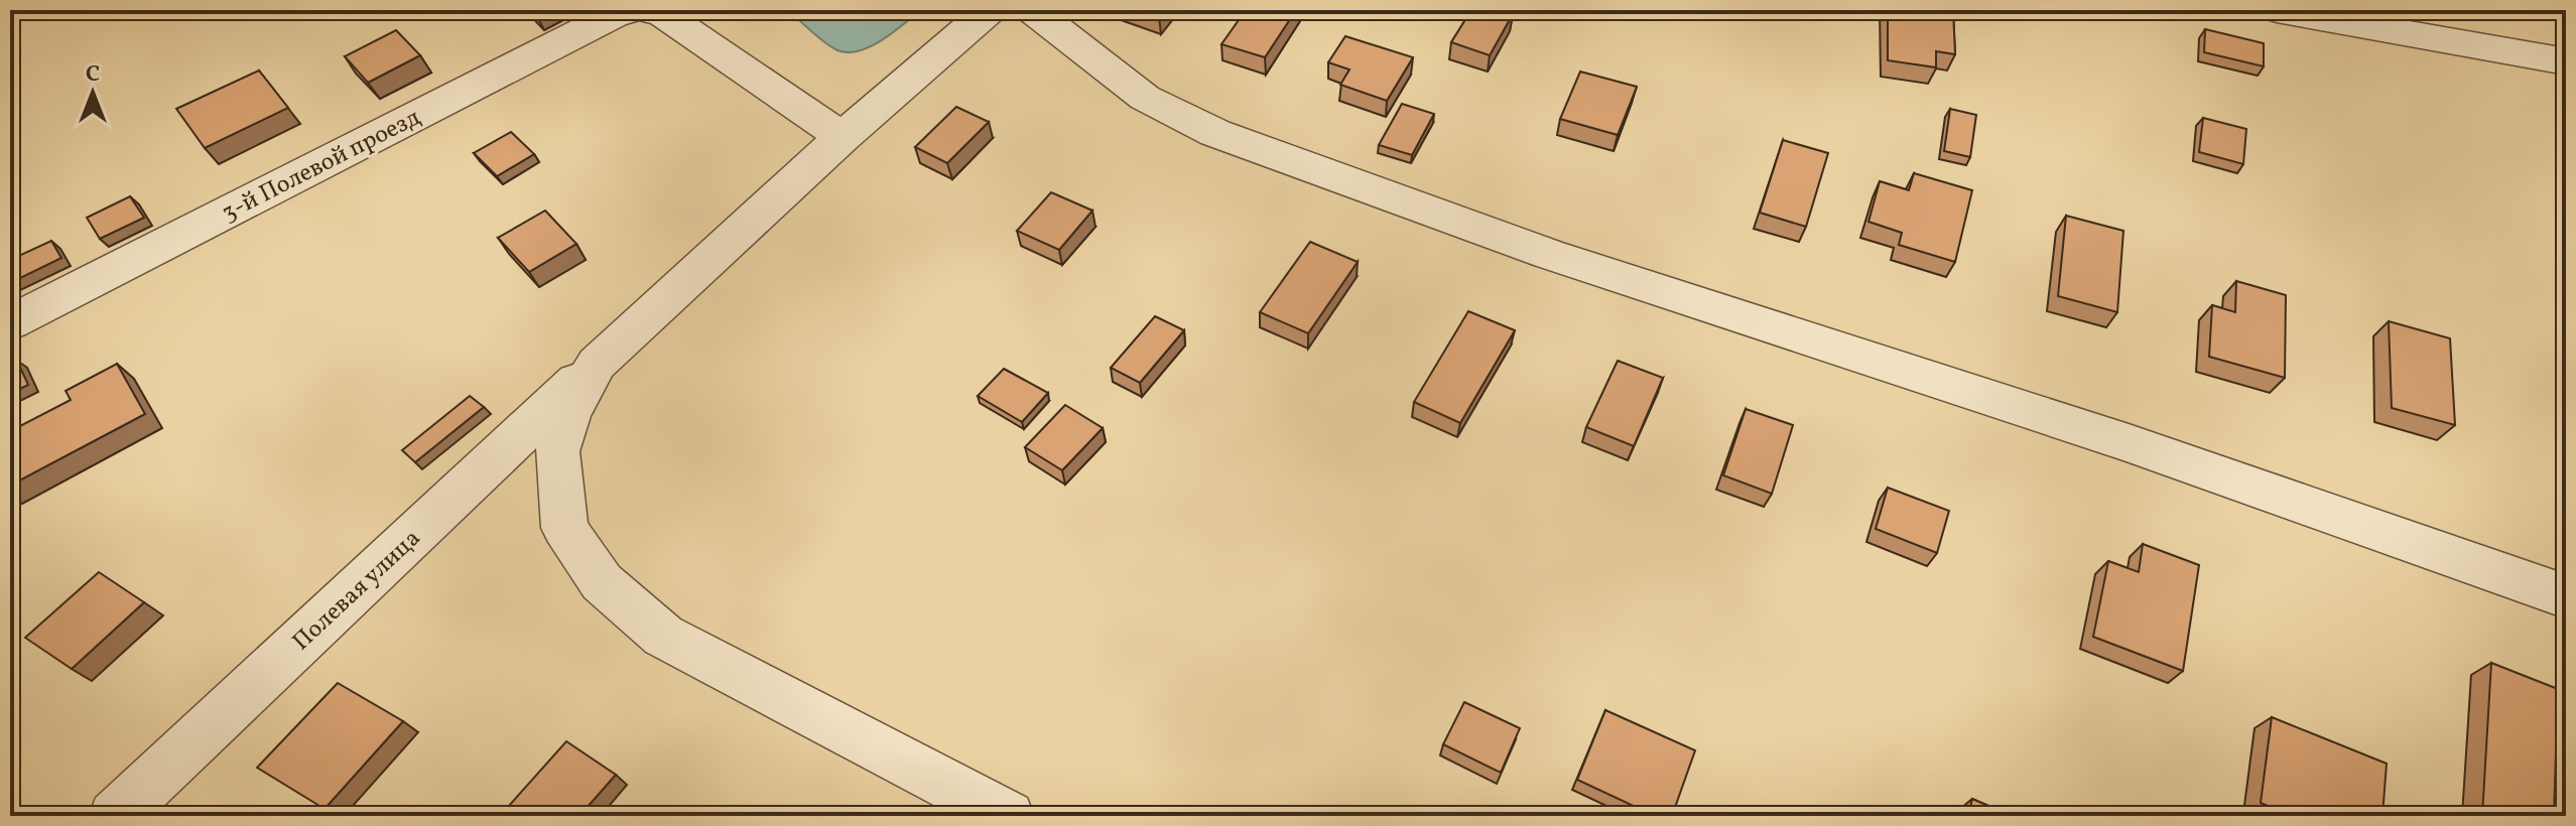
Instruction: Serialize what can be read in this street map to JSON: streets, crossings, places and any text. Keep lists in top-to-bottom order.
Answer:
{
  "streets": {
    "street": ["3-й Полевой проезд", "Полевая улица"]
  },
  "north": "top"
}
